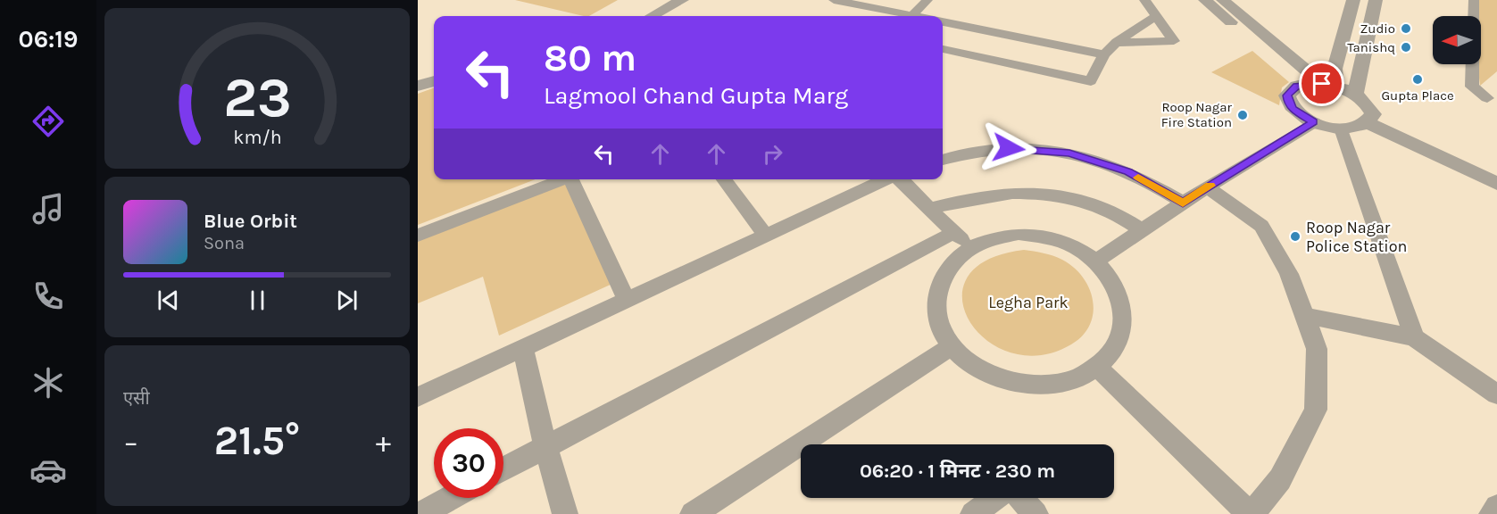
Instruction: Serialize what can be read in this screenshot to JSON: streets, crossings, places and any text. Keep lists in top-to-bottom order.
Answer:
{
  "parks": ["Legha Park"],
  "places": [
    "Zudio",
    "Tanishq",
    "Gupta Place",
    "Roop Nagar Fire Station",
    "Roop Nagar Police Station"
  ],
  "north": "left",
  "page": {
    "tabs": "06:19",
    "turn": ["80 m", "Lagmool Chand Gupta Marg"],
    "song": ["Blue Orbit", "Sona"],
    "tile": "एसी",
    "heat": ["−", "21.5°", "+"],
    "limit": "30",
    "trip": "06:20 · 1 मिनट · 230 m",
    "gauge": ["23", "km/h"]
  }
}
